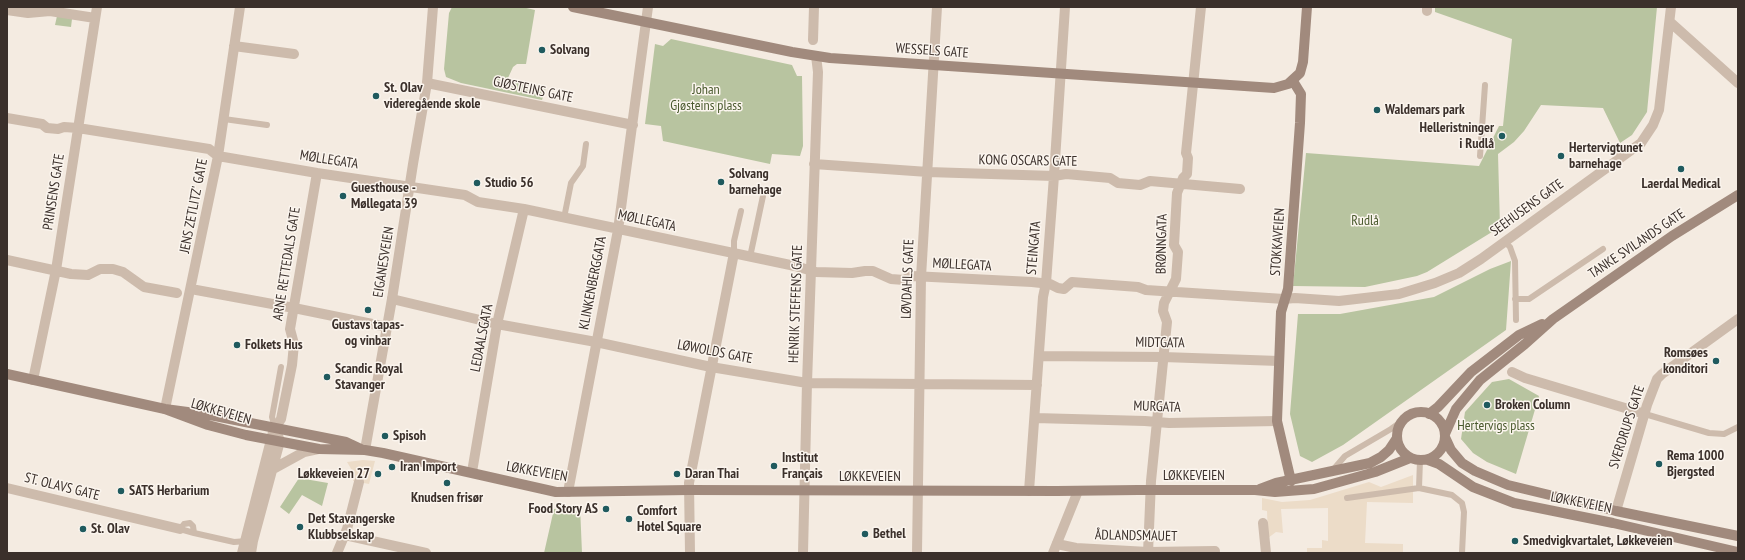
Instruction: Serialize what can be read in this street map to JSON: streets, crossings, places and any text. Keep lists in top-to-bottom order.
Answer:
{
  "streets": {
    "main road": [
      "WESSELS GATE",
      "STOKKAVEIEN",
      "TANKE SVILANDS GATE",
      "LØKKEVEIEN"
    ],
    "street": [
      "GJØSTEINS GATE",
      "MØLLEGATA",
      "KONG OSCARS GATE",
      "PRINSENS GATE",
      "JENS ZETLITZ' GATE",
      "SEEHUSENS GATE",
      "BRØNNGATA",
      "STEINGATA",
      "EIGANESVEIEN",
      "ARNE RETTEDALS GATE",
      "LØVDAHLS GATE",
      "KLINKENBERGGATA",
      "HENRIK STEFFENS GATE",
      "LEDAALSGATA",
      "MIDTGATA",
      "LØWOLDS GATE",
      "MURGATA",
      "SVERDRUPS GATE",
      "ST. OLAVS GATE",
      "ÅDLANDSMAUET"
    ]
  },
  "crossings": [
    ["WESSELS GATE", "STOKKAVEIEN"],
    ["WESSELS GATE", "BRØNNGATA"],
    ["WESSELS GATE", "STEINGATA"],
    ["WESSELS GATE", "LØVDAHLS GATE"],
    ["WESSELS GATE", "KLINKENBERGGATA"],
    ["WESSELS GATE", "HENRIK STEFFENS GATE"],
    ["GJØSTEINS GATE", "EIGANESVEIEN"],
    ["GJØSTEINS GATE", "KLINKENBERGGATA"],
    ["MØLLEGATA", "PRINSENS GATE"],
    ["MØLLEGATA", "JENS ZETLITZ' GATE"],
    ["MØLLEGATA", "SEEHUSENS GATE"],
    ["MØLLEGATA", "STOKKAVEIEN"],
    ["MØLLEGATA", "BRØNNGATA"],
    ["MØLLEGATA", "STEINGATA"],
    ["MØLLEGATA", "EIGANESVEIEN"],
    ["MØLLEGATA", "ARNE RETTEDALS GATE"],
    ["MØLLEGATA", "LØVDAHLS GATE"],
    ["MØLLEGATA", "KLINKENBERGGATA"],
    ["MØLLEGATA", "HENRIK STEFFENS GATE"],
    ["MØLLEGATA", "LEDAALSGATA"],
    ["KONG OSCARS GATE", "BRØNNGATA"],
    ["KONG OSCARS GATE", "STEINGATA"],
    ["KONG OSCARS GATE", "LØVDAHLS GATE"],
    ["KONG OSCARS GATE", "HENRIK STEFFENS GATE"],
    ["PRINSENS GATE", "LØKKEVEIEN"],
    ["JENS ZETLITZ' GATE", "LØKKEVEIEN"],
    ["SEEHUSENS GATE", "STOKKAVEIEN"],
    ["STOKKAVEIEN", "MIDTGATA"],
    ["STOKKAVEIEN", "MURGATA"],
    ["STOKKAVEIEN", "LØKKEVEIEN"],
    ["BRØNNGATA", "MIDTGATA"],
    ["BRØNNGATA", "MURGATA"],
    ["BRØNNGATA", "LØKKEVEIEN"],
    ["BRØNNGATA", "ÅDLANDSMAUET"],
    ["TANKE SVILANDS GATE", "LØKKEVEIEN"],
    ["STEINGATA", "MIDTGATA"],
    ["STEINGATA", "LØWOLDS GATE"],
    ["STEINGATA", "MURGATA"],
    ["STEINGATA", "LØKKEVEIEN"],
    ["EIGANESVEIEN", "LØWOLDS GATE"],
    ["EIGANESVEIEN", "LØKKEVEIEN"],
    ["ARNE RETTEDALS GATE", "LØKKEVEIEN"],
    ["LØVDAHLS GATE", "LØWOLDS GATE"],
    ["LØVDAHLS GATE", "LØKKEVEIEN"],
    ["KLINKENBERGGATA", "LØWOLDS GATE"],
    ["KLINKENBERGGATA", "LØKKEVEIEN"],
    ["HENRIK STEFFENS GATE", "LØWOLDS GATE"],
    ["HENRIK STEFFENS GATE", "LØKKEVEIEN"],
    ["LEDAALSGATA", "LØWOLDS GATE"],
    ["LEDAALSGATA", "LØKKEVEIEN"],
    ["LØKKEVEIEN", "SVERDRUPS GATE"]
  ],
  "parks": ["Johan Gjøsteins plass", "Rudlå", "Hertervigs plass"],
  "places": [
    "Solvang",
    "St. Olav videregående skole",
    "Waldemars park",
    "Helleristninger i Rudlå",
    "Hertervigtunet barnehage",
    "Laerdal Medical",
    "Solvang barnehage",
    "Studio 56",
    "Guesthouse - Møllegata 39",
    "Gustavs tapas- og vinbar",
    "Folkets Hus",
    "Romsøes konditori",
    "Scandic Royal Stavanger",
    "Broken Column",
    "Spisoh",
    "Rema 1000 Bjergsted",
    "Institut Français",
    "Iran Import",
    "Løkkeveien 27",
    "Daran Thai",
    "Knudsen frisør",
    "SATS Herbarium",
    "Food Story AS",
    "Comfort Hotel Square",
    "Det Stavangerske Klubbselskap",
    "St. Olav",
    "Bethel",
    "Smedvigkvartalet, Løkkeveien"
  ]
}
